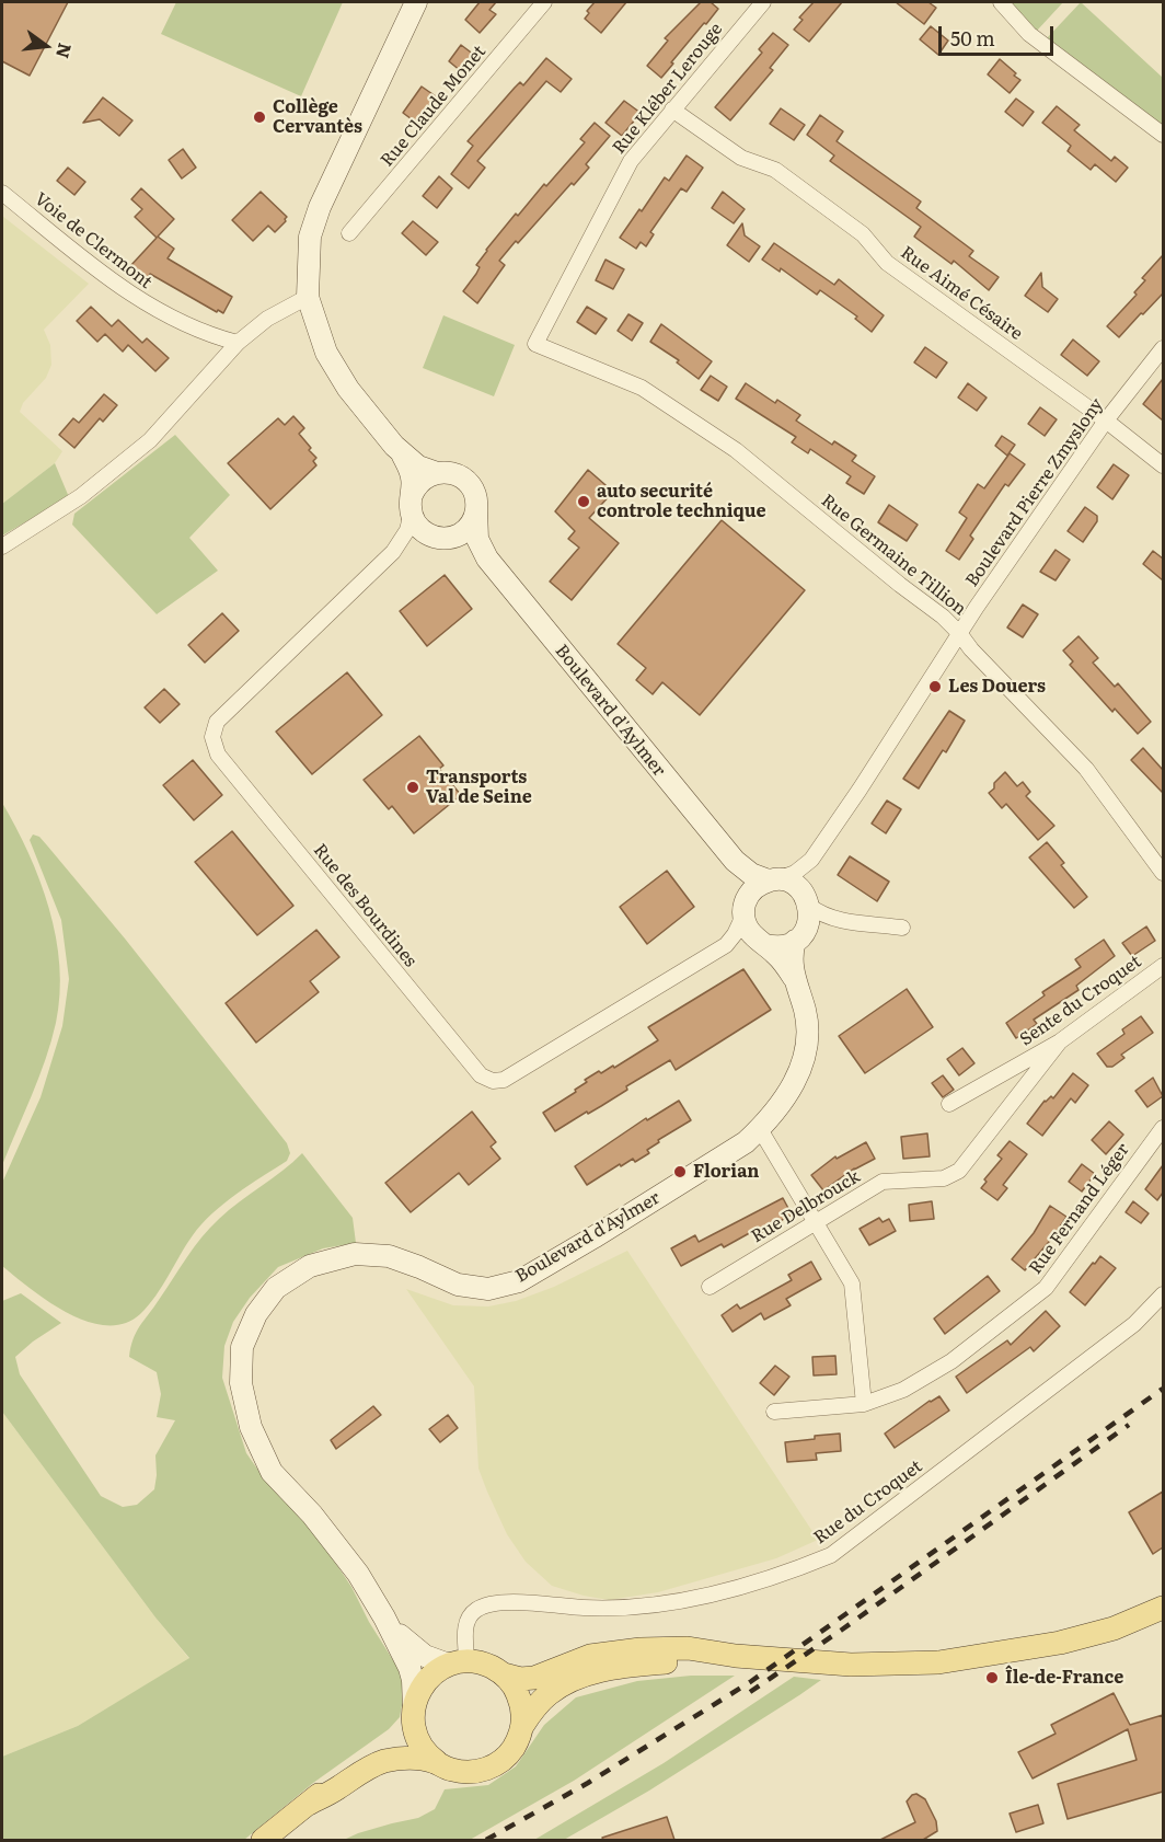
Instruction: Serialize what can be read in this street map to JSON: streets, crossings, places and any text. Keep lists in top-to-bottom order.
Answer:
{
  "streets": {
    "street": [
      "Rue Kléber Lerouge",
      "Rue Claude Monet",
      "Voie de Clermont",
      "Rue Aimé Césaire",
      "Boulevard Pierre Zmyslony",
      "Rue Germaine Tillion",
      "Boulevard d'Aylmer",
      "Rue des Bourdines",
      "Sente du Croquet",
      "Rue Delbrouck",
      "Rue Fernand Léger",
      "Rue du Croquet"
    ]
  },
  "crossings": [
    ["Rue Kléber Lerouge", "Rue Aimé Césaire"],
    ["Rue Kléber Lerouge", "Rue Germaine Tillion"],
    ["Rue Aimé Césaire", "Boulevard Pierre Zmyslony"],
    ["Boulevard Pierre Zmyslony", "Rue Germaine Tillion"],
    ["Boulevard Pierre Zmyslony", "Boulevard d'Aylmer"],
    ["Boulevard Pierre Zmyslony", "Rue des Bourdines"],
    ["Boulevard d'Aylmer", "Rue des Bourdines"],
    ["Boulevard d'Aylmer", "Rue du Croquet"],
    ["Sente du Croquet", "Rue Delbrouck"]
  ],
  "places": [
    "Collège Cervantès",
    "auto securité controle technique",
    "Les Douers",
    "Transports Val de Seine",
    "Florian",
    "Île-de-France"
  ],
  "scale_bar": "50 m",
  "north": "right"
}
